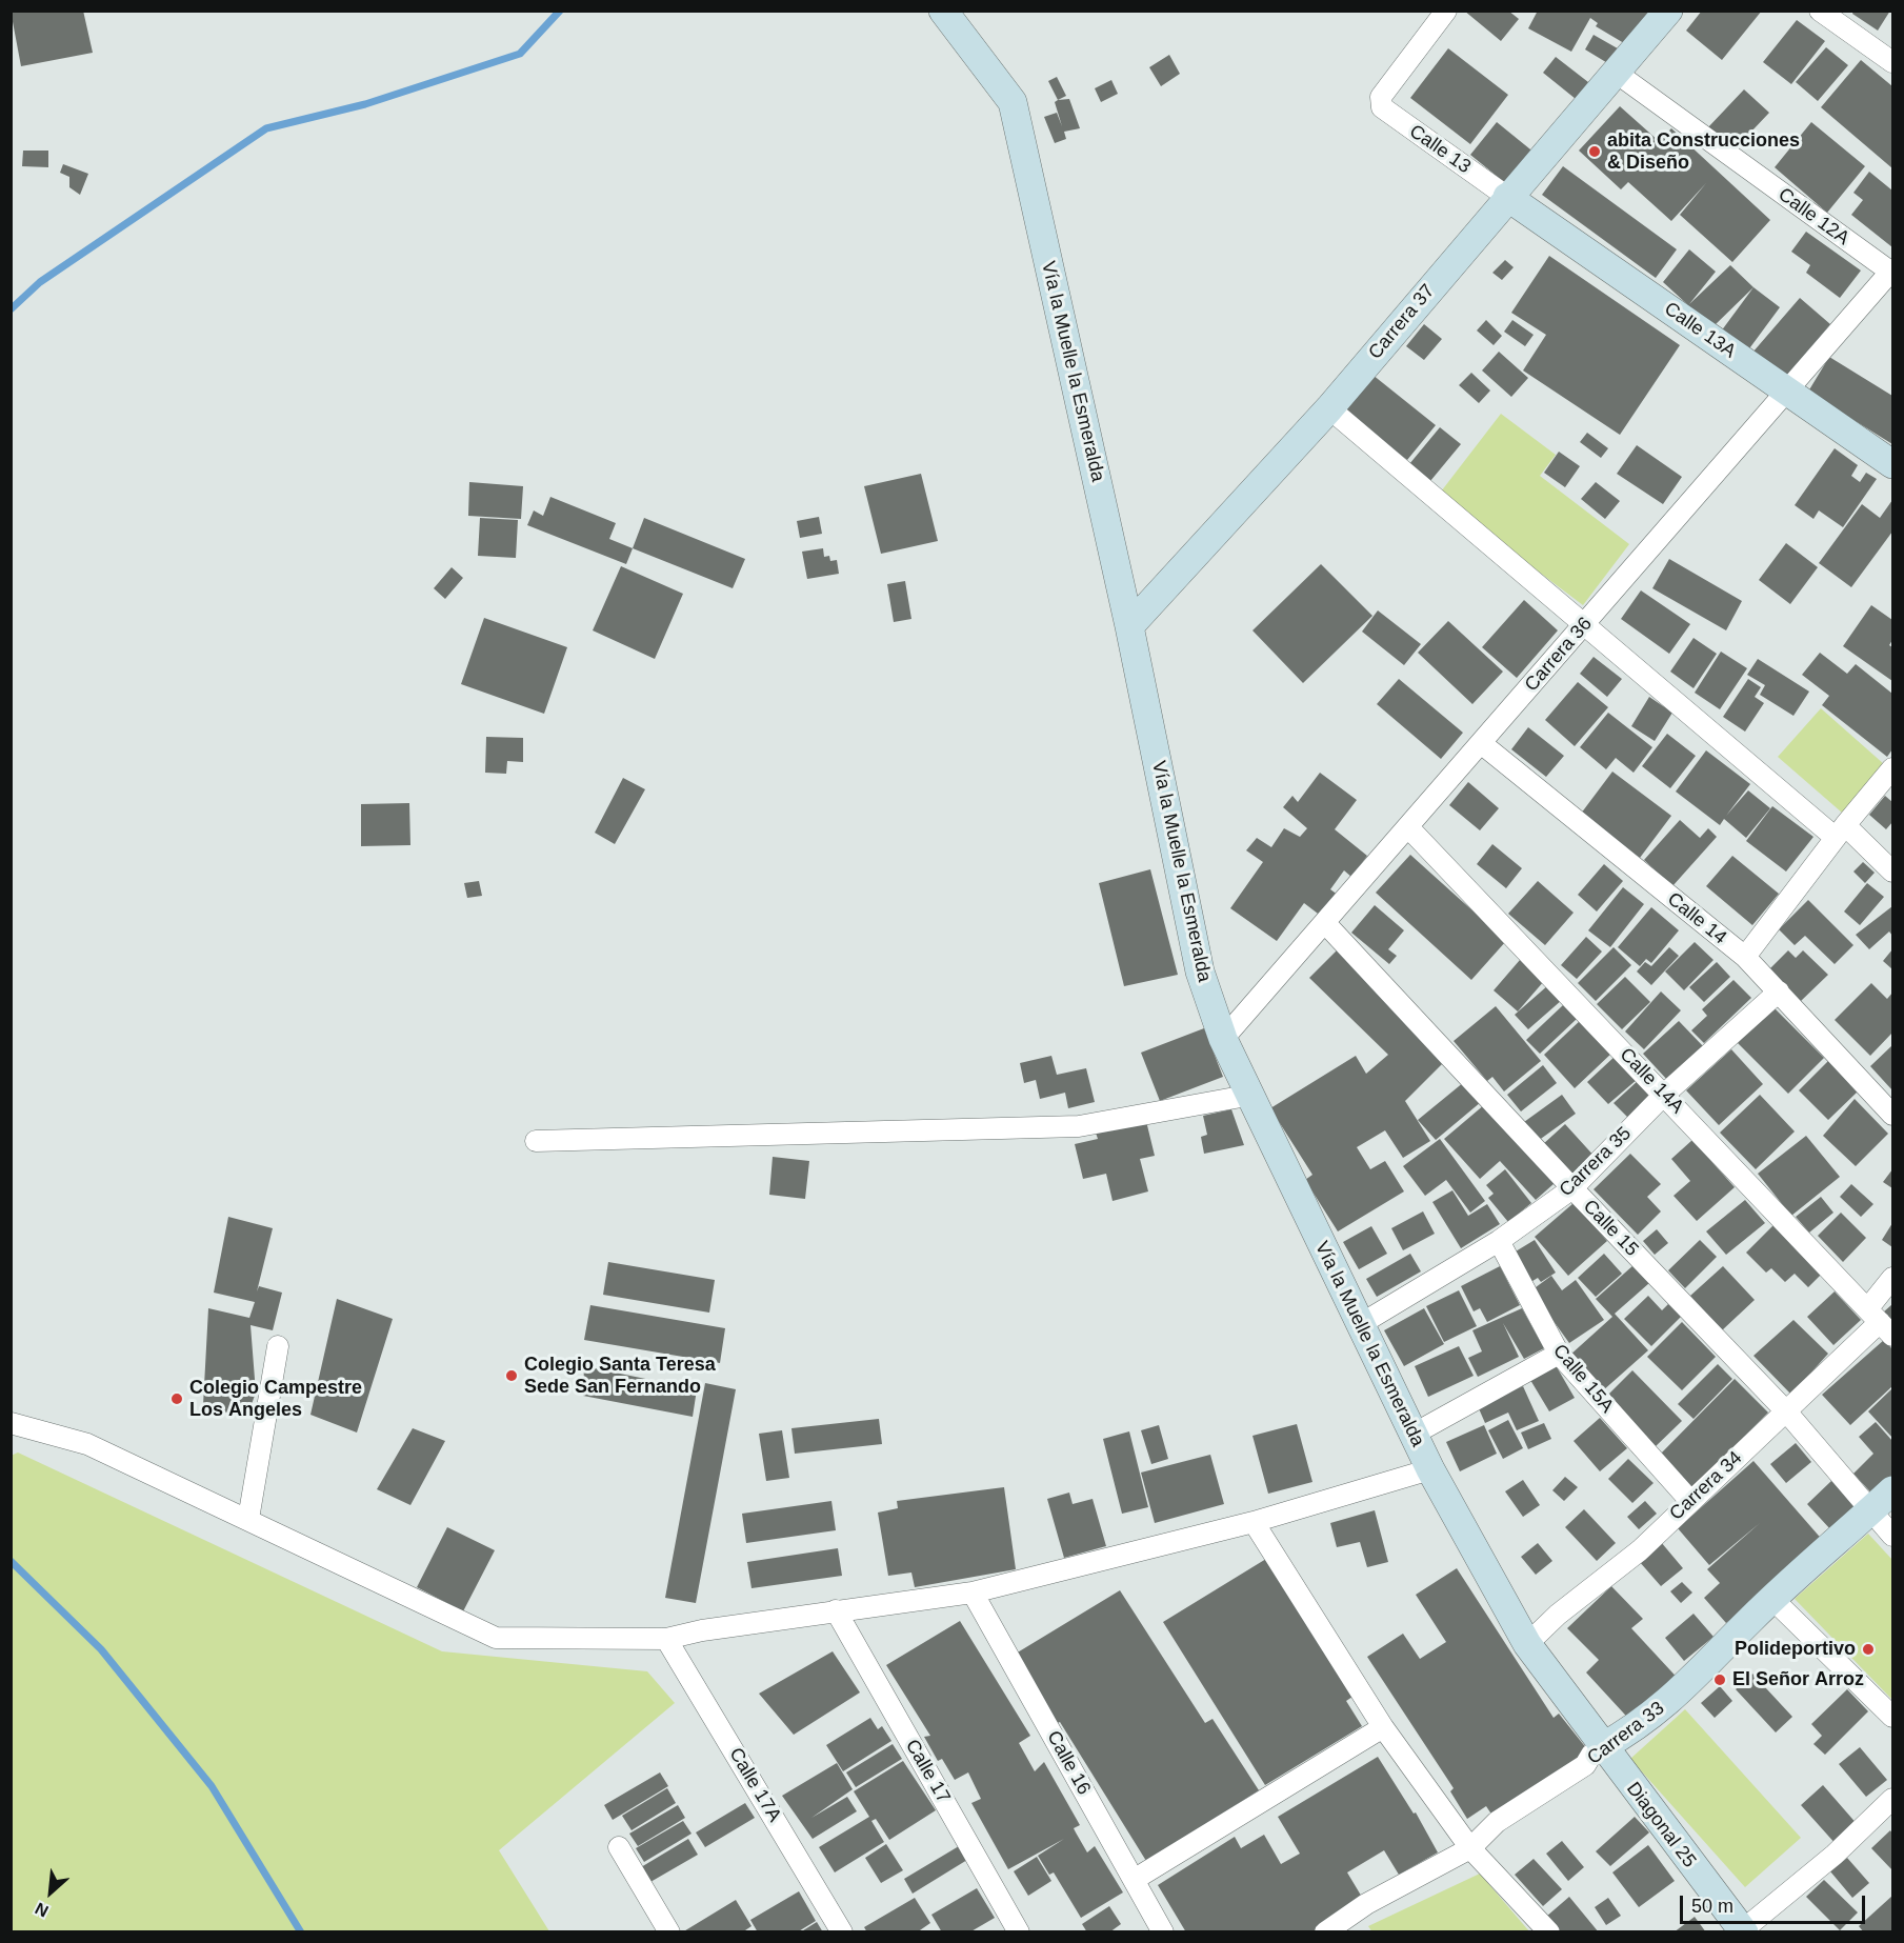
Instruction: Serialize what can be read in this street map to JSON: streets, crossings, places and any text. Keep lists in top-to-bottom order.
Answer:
{
  "streets": {
    "street": [
      "Calle 13",
      "Calle 12A",
      "Carrera 37",
      "Calle 13A",
      "Vía la Muelle la Esmeralda",
      "Carrera 36",
      "Calle 14",
      "Calle 14A",
      "Carrera 35",
      "Calle 15",
      "Calle 15A",
      "Carrera 34",
      "Carrera 33",
      "Calle 16",
      "Calle 17",
      "Calle 17A",
      "Diagonal 25"
    ]
  },
  "crossings": [
    ["Calle 13", "Carrera 37"],
    ["Calle 13", "Calle 13A"],
    ["Calle 12A", "Carrera 37"],
    ["Calle 12A", "Carrera 36"],
    ["Carrera 37", "Calle 13A"],
    ["Carrera 37", "Vía la Muelle la Esmeralda"],
    ["Calle 13A", "Carrera 36"],
    ["Vía la Muelle la Esmeralda", "Carrera 36"],
    ["Vía la Muelle la Esmeralda", "Carrera 35"],
    ["Vía la Muelle la Esmeralda", "Carrera 34"],
    ["Vía la Muelle la Esmeralda", "Carrera 33"],
    ["Vía la Muelle la Esmeralda", "Diagonal 25"],
    ["Carrera 36", "Calle 14"],
    ["Carrera 36", "Calle 14A"],
    ["Carrera 36", "Calle 15"],
    ["Calle 14", "Carrera 35"],
    ["Calle 14A", "Carrera 35"],
    ["Calle 14A", "Carrera 34"],
    ["Carrera 35", "Calle 15"],
    ["Carrera 35", "Calle 15A"],
    ["Calle 15", "Carrera 34"],
    ["Calle 15", "Carrera 33"],
    ["Calle 15A", "Carrera 34"],
    ["Carrera 33", "Diagonal 25"]
  ],
  "places": [
    "abita Construcciones & Diseño",
    "Colegio Santa Teresa Sede San Fernando",
    "Colegio Campestre Los Angeles",
    "Polideportivo",
    "El Señor Arroz"
  ],
  "scale_bar": "50 m",
  "north": "bottom left"
}
